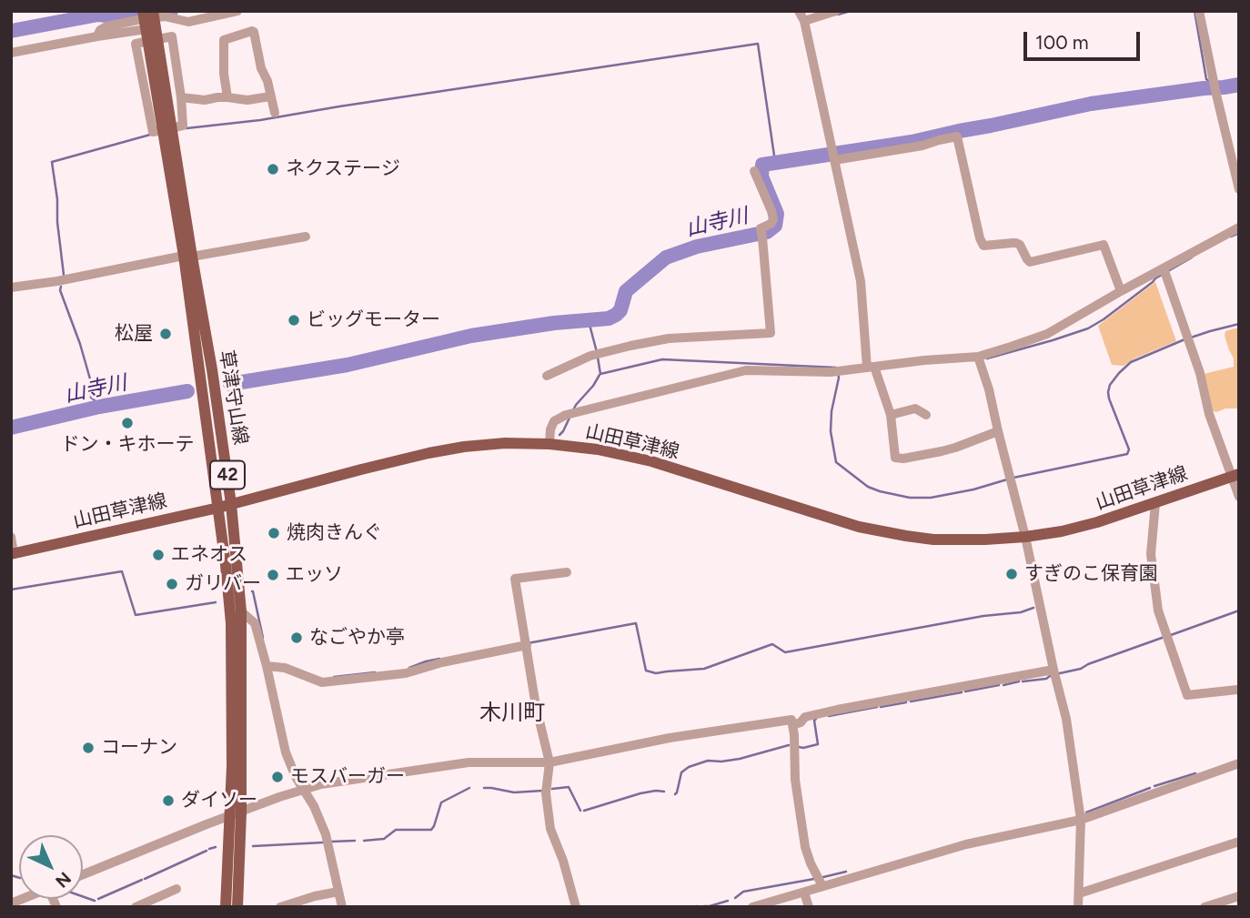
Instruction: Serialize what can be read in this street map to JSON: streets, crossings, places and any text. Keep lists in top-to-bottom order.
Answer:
{
  "streets": {
    "main road": ["草津守山線", "山田草津線", "42"]
  },
  "crossings": [
    ["草津守山線", "山田草津線"]
  ],
  "districts": ["木川町"],
  "water": ["山寺川"],
  "places": [
    "ネクステージ",
    "ビッグモーター",
    "松屋",
    "ドン・キホーテ",
    "焼肉きんぐ",
    "エネオス",
    "すぎのこ保育園",
    "エッソ",
    "ガリバー",
    "なごやか亭",
    "コーナン",
    "モスバーガー",
    "ダイソー"
  ],
  "scale_bar": "100 m",
  "north": "bottom right"
}
